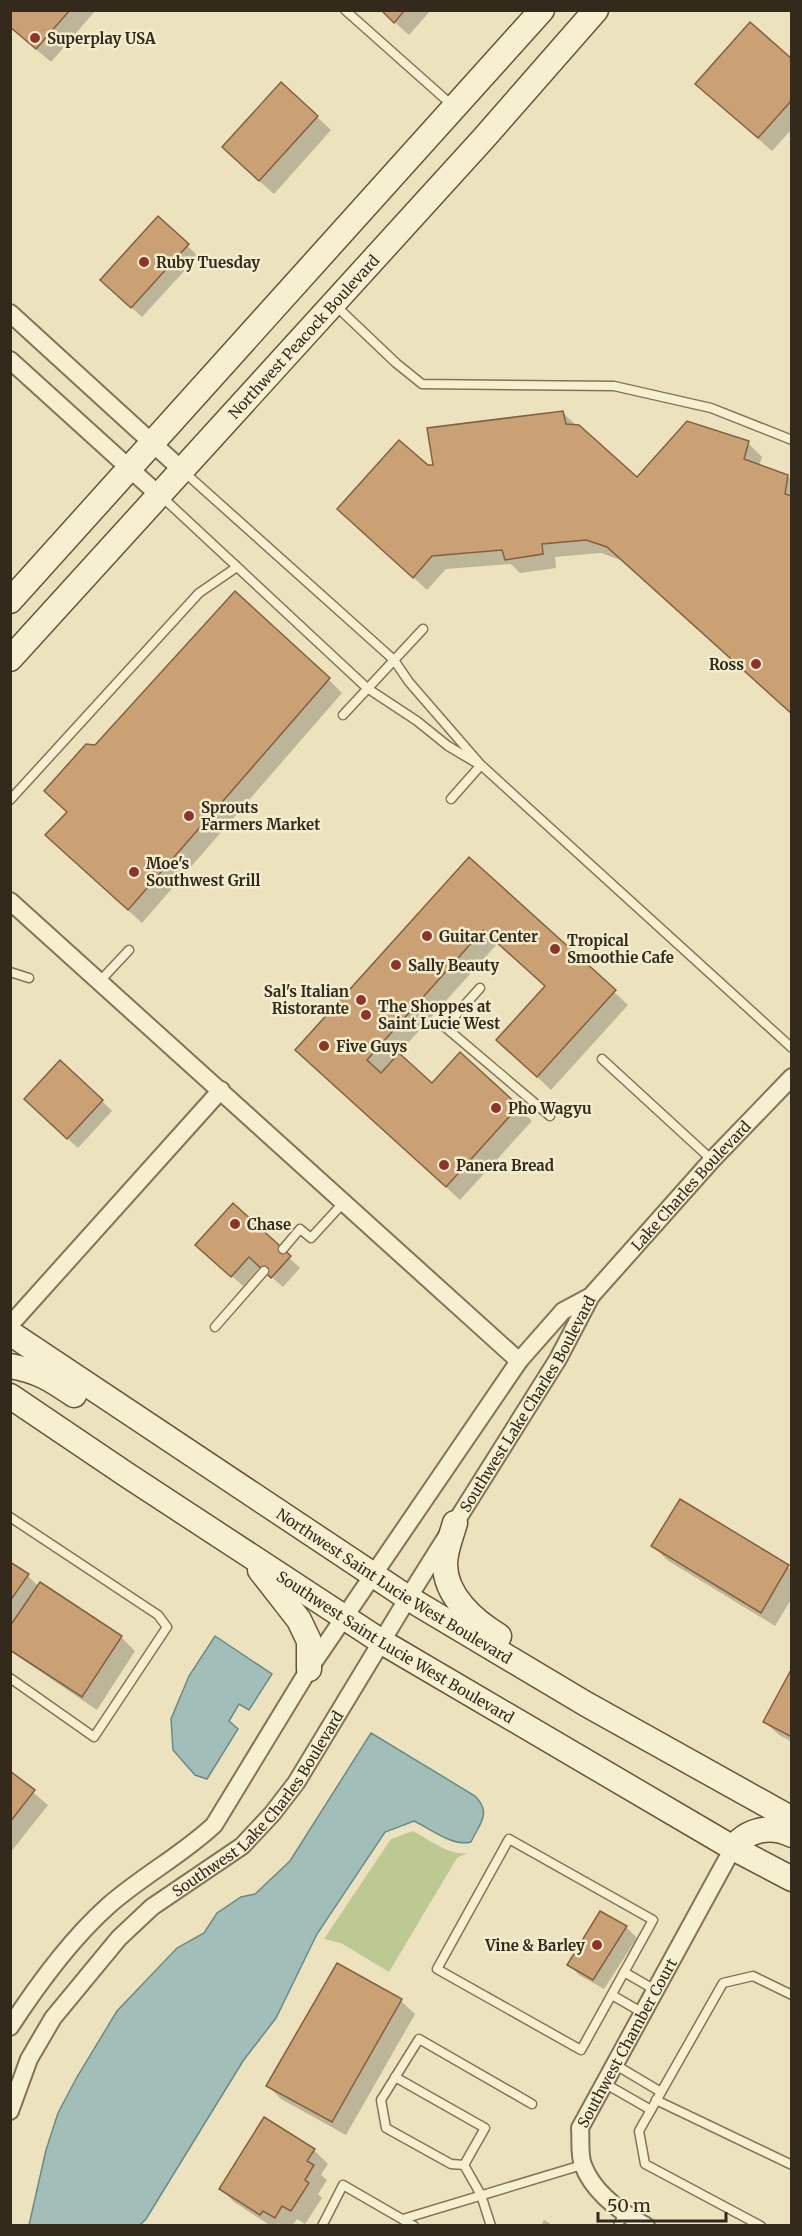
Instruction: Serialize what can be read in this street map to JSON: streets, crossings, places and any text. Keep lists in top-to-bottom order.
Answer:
{
  "streets": {
    "main road": ["Northwest Peacock Boulevard", "Northwest Saint Lucie West Boulevard", "Southwest Saint Lucie West Boulevard"],
    "street": ["Lake Charles Boulevard", "Southwest Lake Charles Boulevard", "Southwest Chamber Court"]
  },
  "crossings": [
    ["Lake Charles Boulevard", "Southwest Lake Charles Boulevard"],
    ["Southwest Lake Charles Boulevard", "Northwest Saint Lucie West Boulevard"],
    ["Southwest Lake Charles Boulevard", "Southwest Saint Lucie West Boulevard"],
    ["Southwest Saint Lucie West Boulevard", "Southwest Chamber Court"]
  ],
  "places": [
    "Superplay USA",
    "Ruby Tuesday",
    "Ross",
    "Sprouts Farmers Market",
    "Moe's Southwest Grill",
    "Guitar Center",
    "Tropical Smoothie Cafe",
    "Sally Beauty",
    "Sal's Italian Ristorante",
    "The Shoppes at Saint Lucie West",
    "Five Guys",
    "Pho Wagyu",
    "Panera Bread",
    "Chase",
    "Vine & Barley"
  ],
  "scale_bar": "50 m"
}
